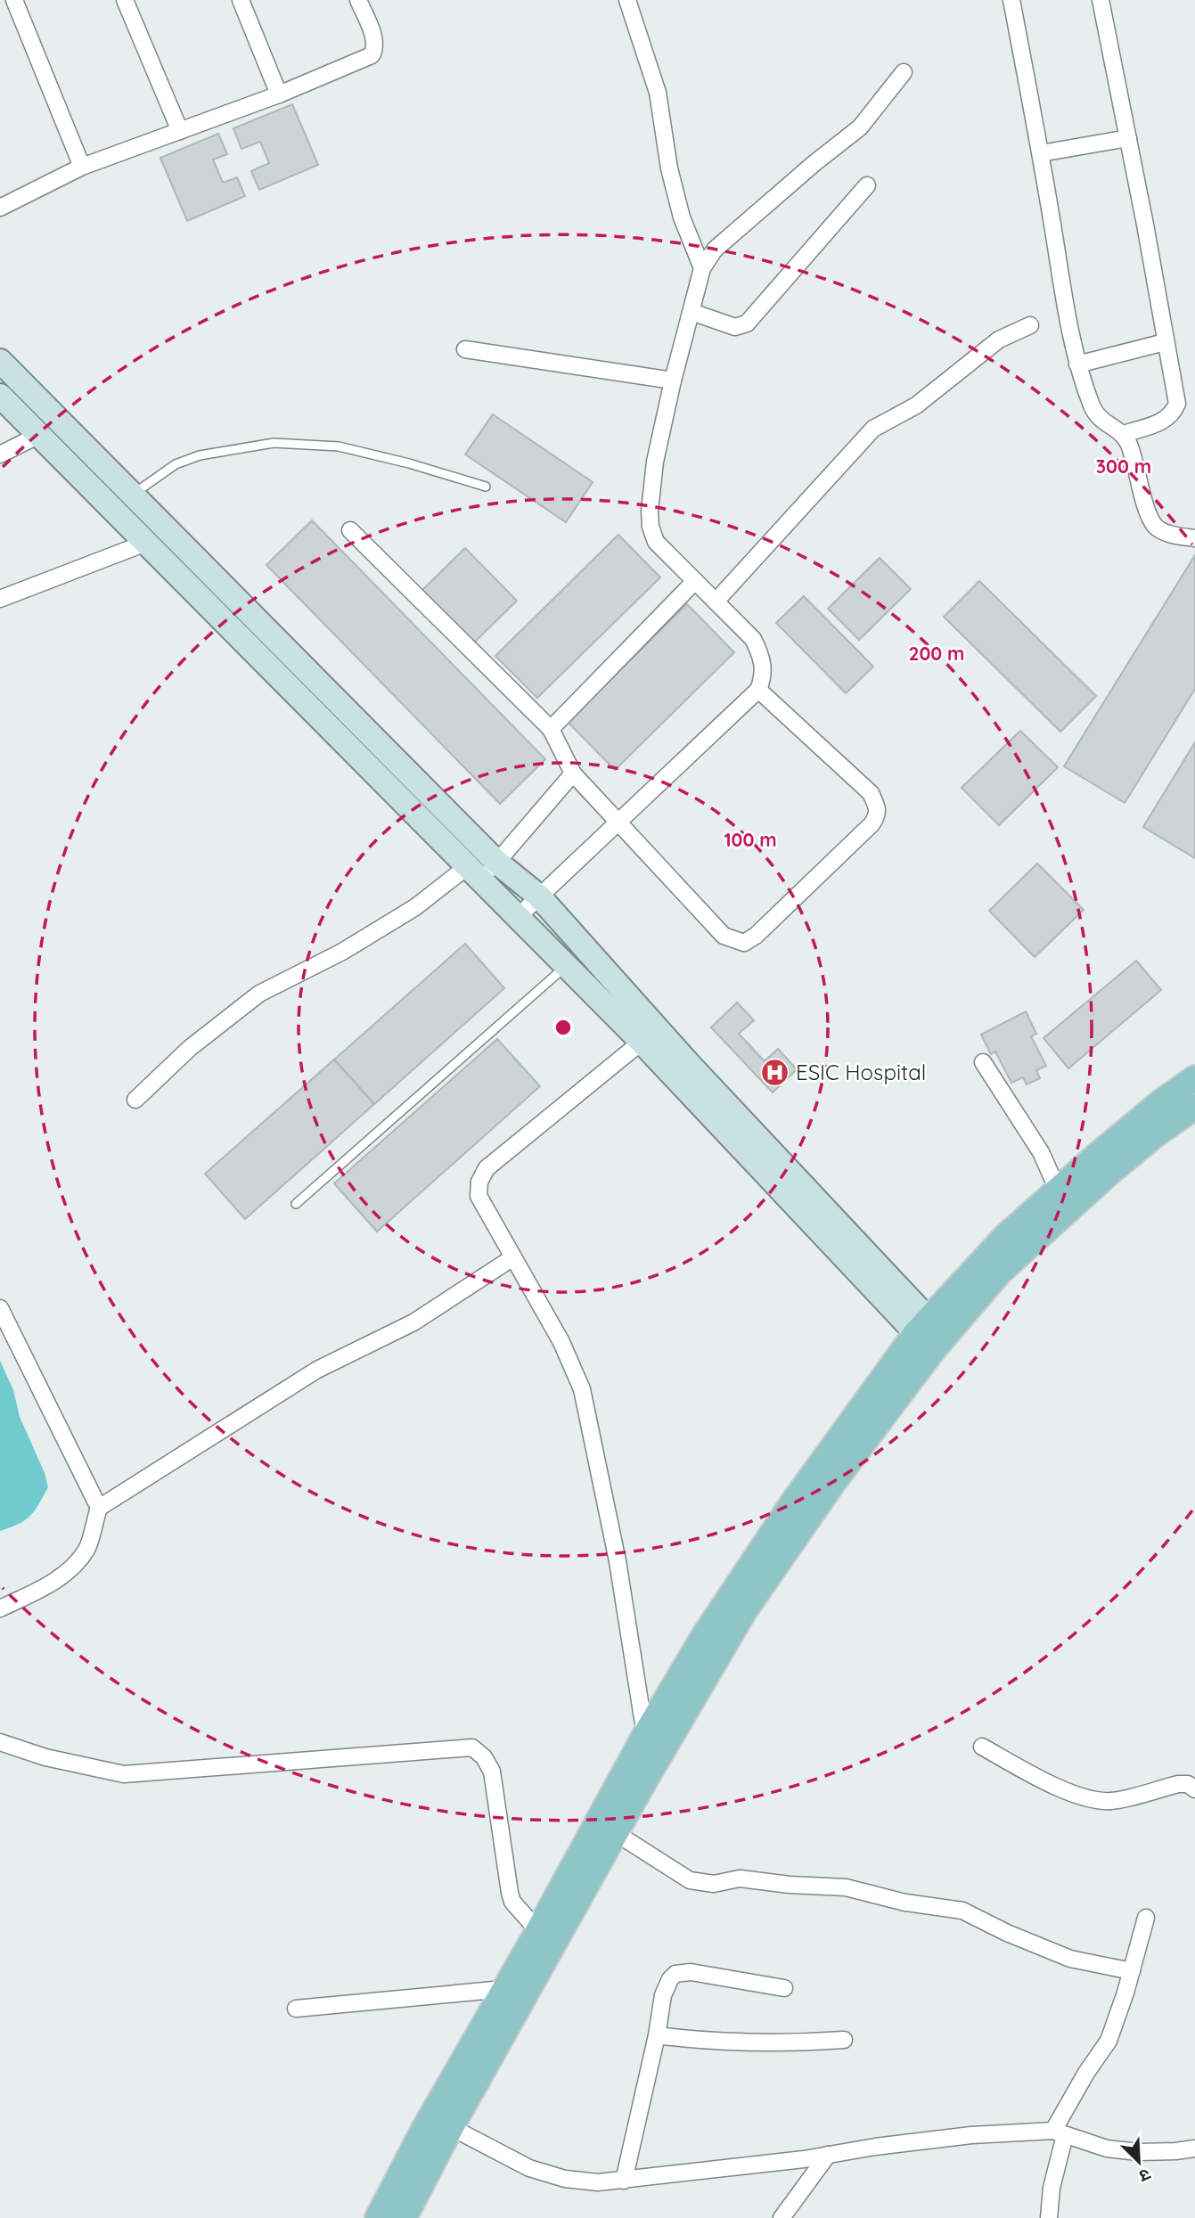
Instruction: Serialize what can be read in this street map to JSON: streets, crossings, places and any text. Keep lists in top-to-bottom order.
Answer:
{
  "places": {
    "hospital": ["ESIC Hospital"]
  },
  "north": "bottom right",
  "rings": ["300 m", "200 m", "100 m"]
}
